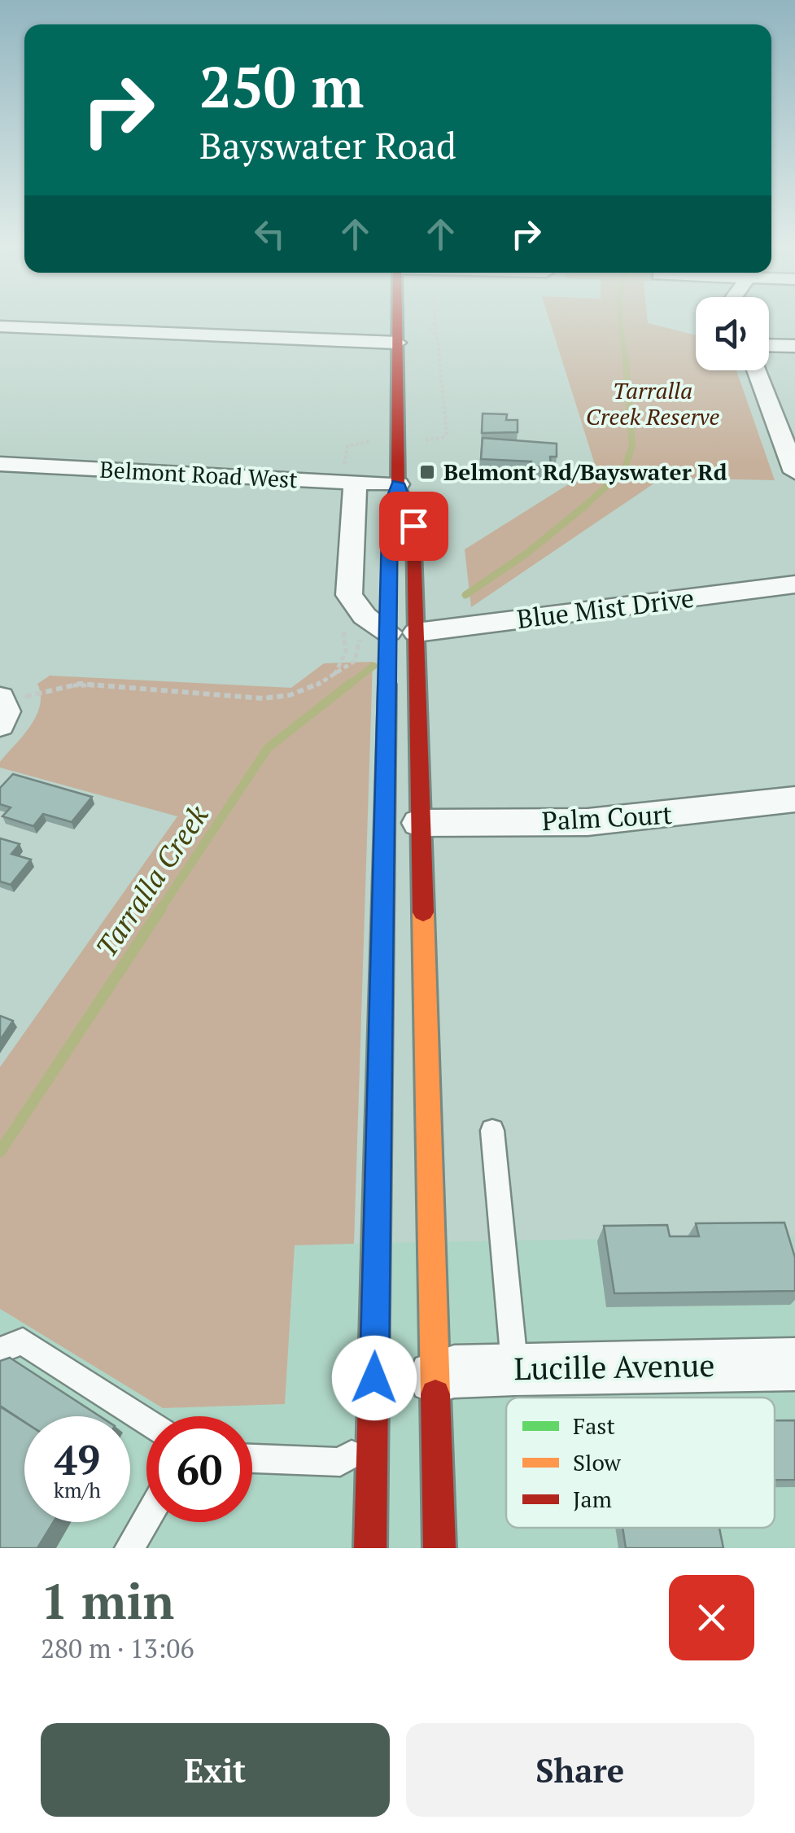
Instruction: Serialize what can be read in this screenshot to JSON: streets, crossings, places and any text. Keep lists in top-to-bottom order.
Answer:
{
  "streets": {
    "street": [
      "Belmont Road West",
      "Blue Mist Drive",
      "Palm Court",
      "Lucille Avenue"
    ]
  },
  "water": ["Tarralla Creek"],
  "parks": ["Tarralla Creek Reserve"],
  "places": {
    "transit": ["Belmont Rd/Bayswater Rd"]
  },
  "legend": ["Fast", "Slow", "Jam"],
  "page": {
    "turn": ["250 m", "Bayswater Road"],
    "speed": "49 km/h",
    "limit": "60",
    "heading": ["1 min", "280 m · 13:06"],
    "buttons": ["Exit", "Share"]
  }
}
